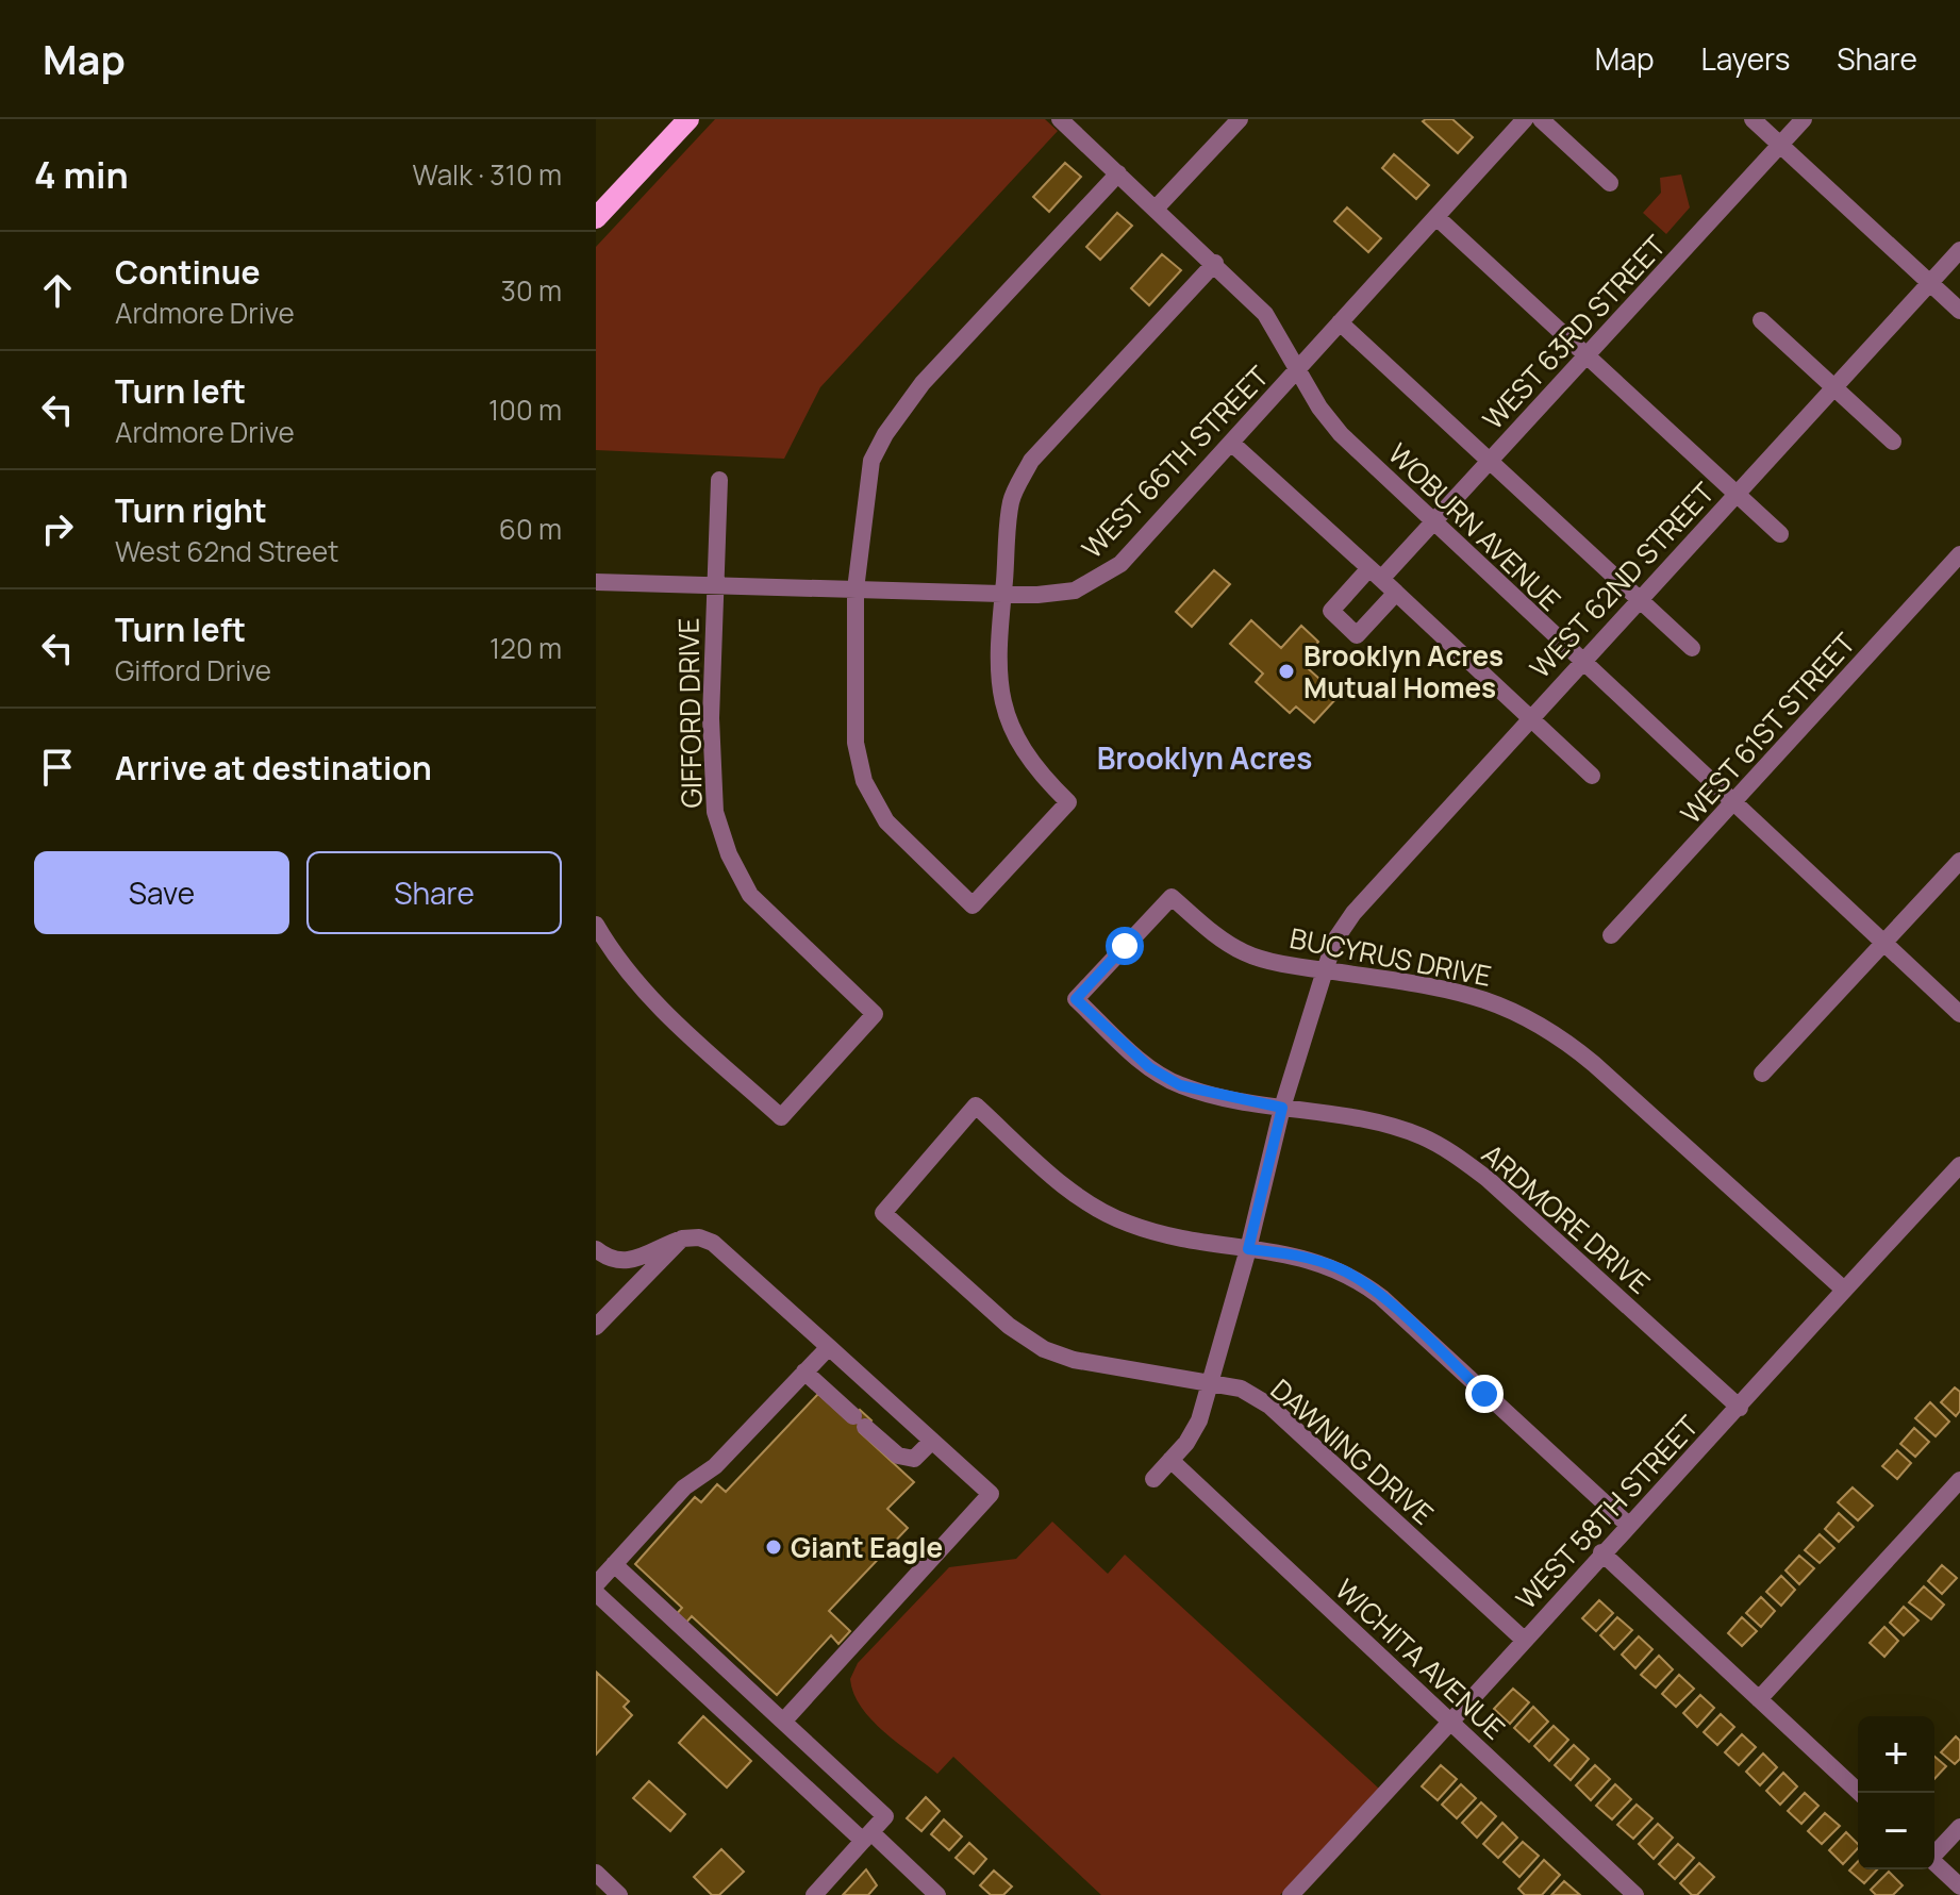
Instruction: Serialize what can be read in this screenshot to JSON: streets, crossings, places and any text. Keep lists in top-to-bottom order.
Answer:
{
  "streets": {
    "street": [
      "WEST 63RD STREET",
      "WEST 66TH STREET",
      "WOBURN AVENUE",
      "WEST 62ND STREET",
      "GIFFORD DRIVE",
      "WEST 61ST STREET",
      "BUCYRUS DRIVE",
      "ARDMORE DRIVE",
      "DAWNING DRIVE",
      "WEST 58TH STREET",
      "WICHITA AVENUE"
    ]
  },
  "crossings": [
    ["WEST 63RD STREET", "WOBURN AVENUE"],
    ["WEST 66TH STREET", "WOBURN AVENUE"],
    ["WEST 66TH STREET", "GIFFORD DRIVE"],
    ["WOBURN AVENUE", "WEST 62ND STREET"],
    ["WOBURN AVENUE", "WEST 61ST STREET"],
    ["WEST 62ND STREET", "BUCYRUS DRIVE"],
    ["WEST 62ND STREET", "ARDMORE DRIVE"],
    ["WEST 62ND STREET", "DAWNING DRIVE"],
    ["WEST 62ND STREET", "WICHITA AVENUE"],
    ["BUCYRUS DRIVE", "ARDMORE DRIVE"],
    ["BUCYRUS DRIVE", "WEST 58TH STREET"],
    ["ARDMORE DRIVE", "WEST 58TH STREET"],
    ["DAWNING DRIVE", "WEST 58TH STREET"],
    ["WEST 58TH STREET", "WICHITA AVENUE"]
  ],
  "districts": ["Brooklyn Acres"],
  "places": ["Brooklyn Acres Mutual Homes", "Giant Eagle"],
  "page": {
    "header": "Map",
    "nav": ["Map", "Layers", "Share"],
    "heading": ["4 min", "Walk · 310 m"],
    "list": [
      ["Continue", "Ardmore Drive", "30 m"],
      ["Turn left", "Ardmore Drive", "100 m"],
      ["Turn right", "West 62nd Street", "60 m"],
      ["Turn left", "Gifford Drive", "120 m"],
      "Arrive at destination"
    ],
    "buttons": ["Save", "Share"],
    "map_buttons": ["+", "−"]
  }
}
